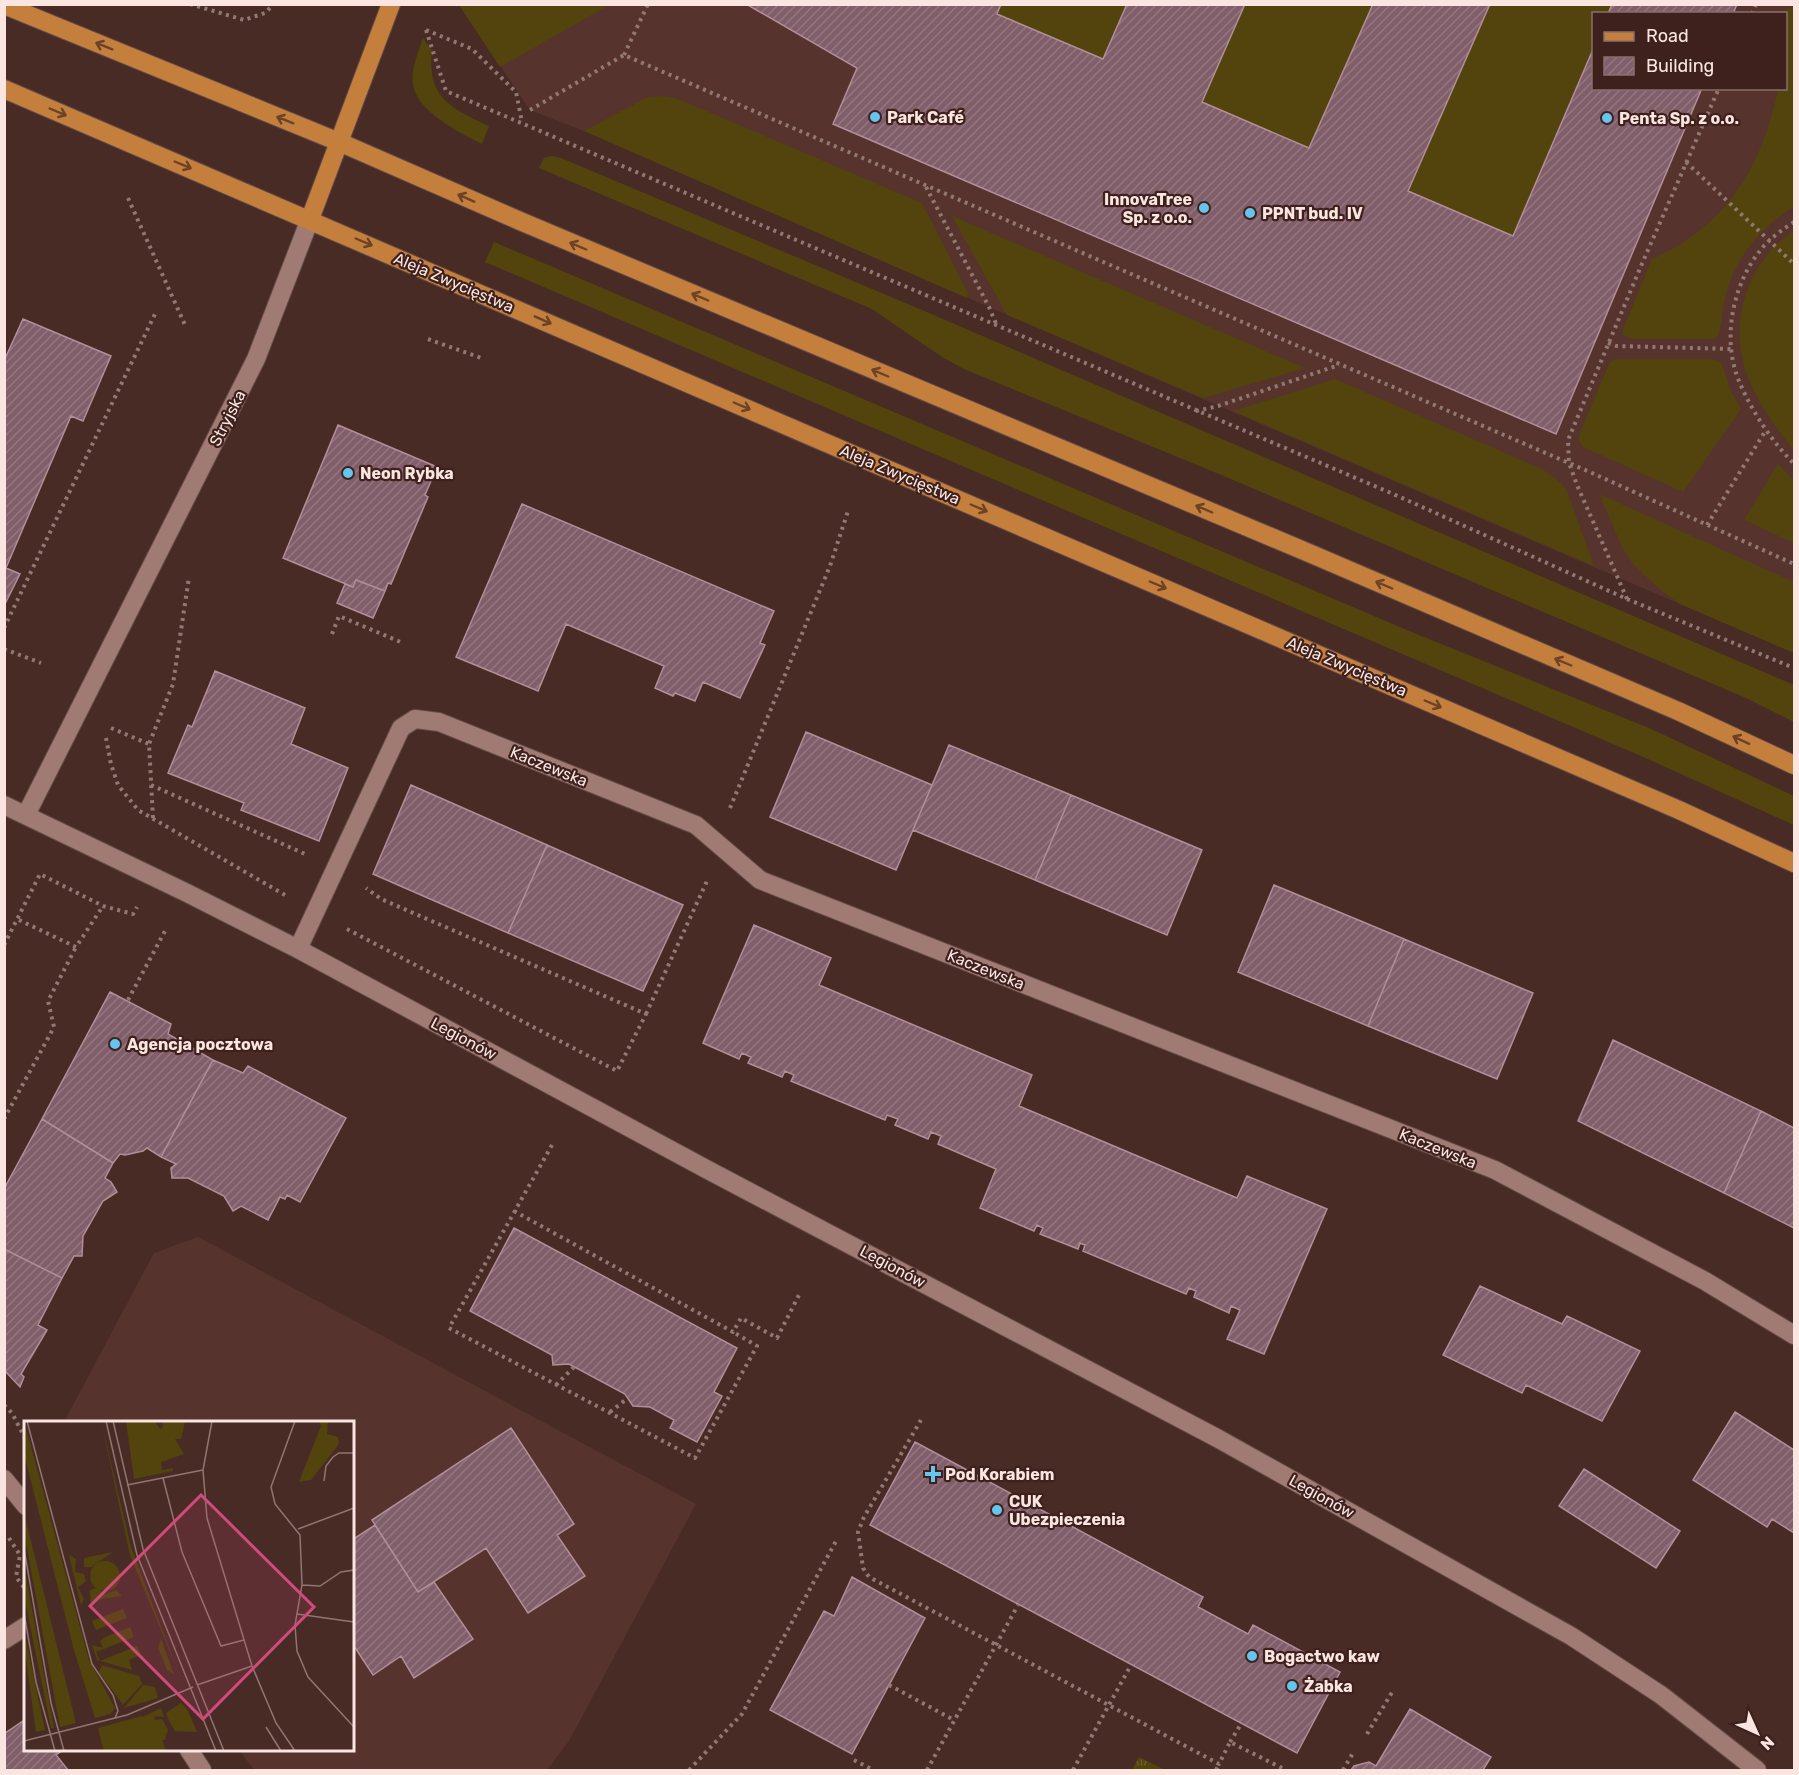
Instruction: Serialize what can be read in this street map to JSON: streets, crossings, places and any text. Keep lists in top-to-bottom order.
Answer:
{
  "streets": {
    "main road": ["Aleja Zwycięstwa", "Stryjska"],
    "street": ["Kaczewska", "Legionów"]
  },
  "crossings": [
    ["Aleja Zwycięstwa", "Stryjska"],
    ["Stryjska", "Legionów"],
    ["Kaczewska", "Legionów"]
  ],
  "places": {
    "other": [
      "Park Café",
      "Penta Sp. z o.o.",
      "InnovaTree Sp. z o.o.",
      "PPNT bud. IV",
      "Neon Rybka",
      "Agencja pocztowa",
      "CUK Ubezpieczenia",
      "Bogactwo kaw",
      "Żabka"
    ],
    "health": ["Pod Korabiem"]
  },
  "legend": ["Road", "Building"],
  "north": "bottom right"
}
